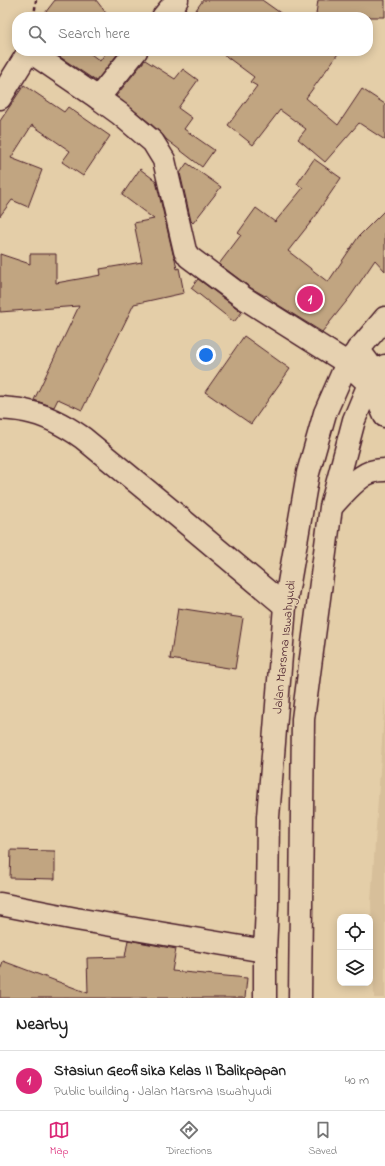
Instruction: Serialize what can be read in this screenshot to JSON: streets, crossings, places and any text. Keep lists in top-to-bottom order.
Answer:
{
  "streets": {
    "main road": ["Jalan Marsma Iswahyudi"]
  },
  "page": {
    "search": "Search here",
    "pins": "1",
    "heading": "Nearby",
    "list": [
      {
        "mark": "1",
        "name": "Stasiun Geofisika Kelas II Balikpapan",
        "note": "Public building · Jalan Marsma Iswahyudi",
        "value": "40 m"
      }
    ],
    "nav": ["Map", "Directions", "Saved"]
  }
}
